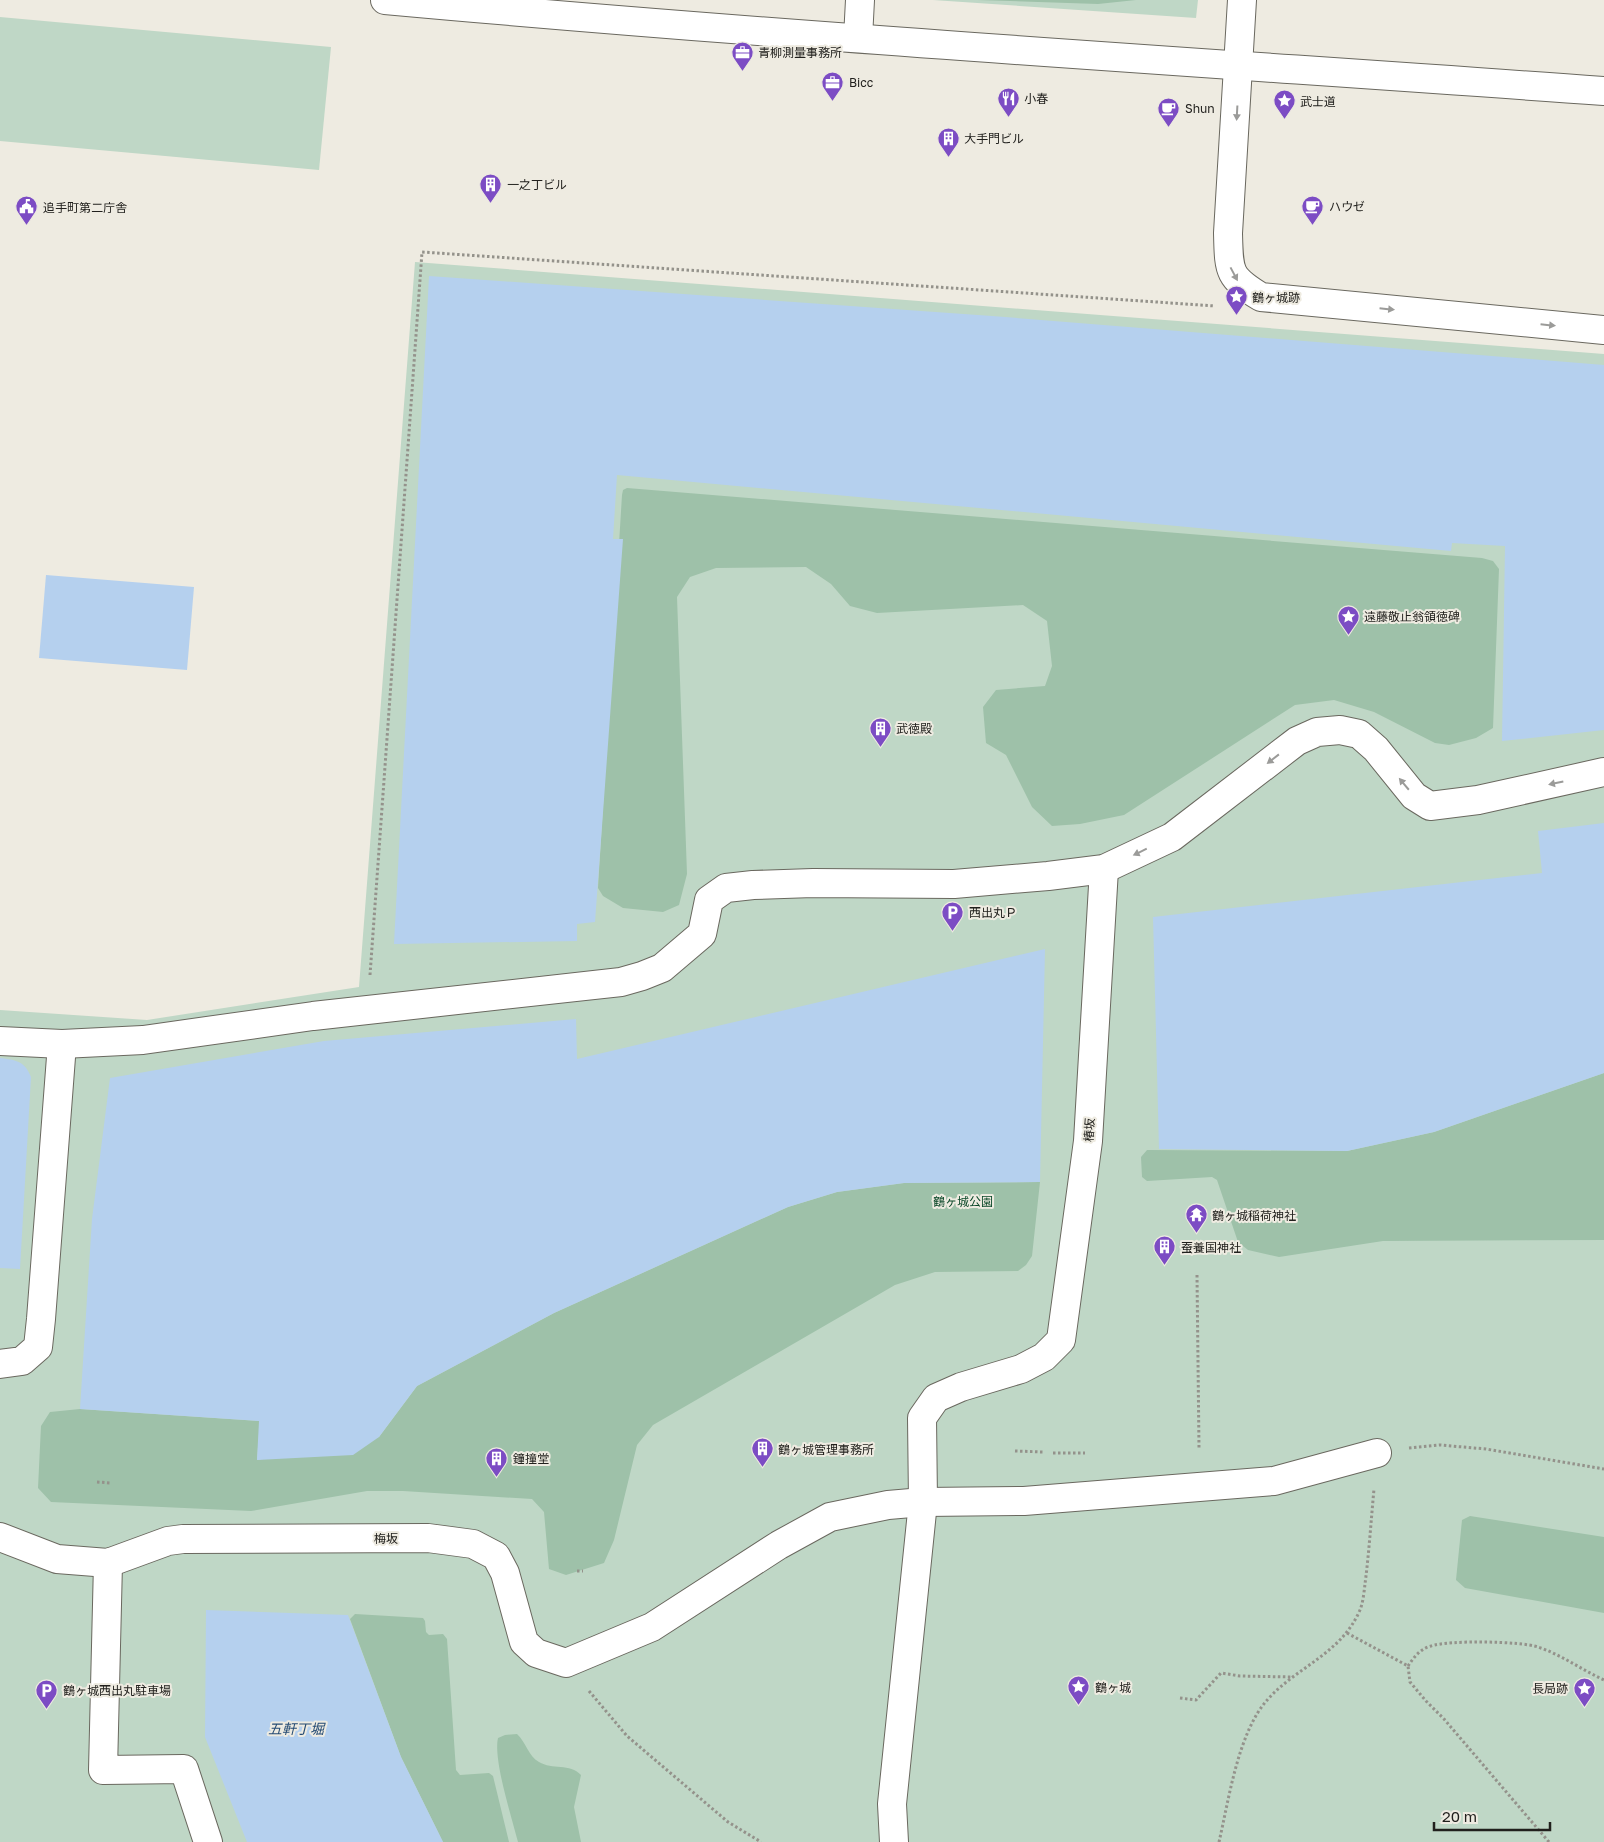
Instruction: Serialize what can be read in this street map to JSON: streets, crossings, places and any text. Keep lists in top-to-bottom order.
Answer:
{
  "streets": {
    "street": ["椿坂", "梅坂"]
  },
  "water": ["五軒丁堀"],
  "parks": ["鶴ヶ城公園"],
  "places": {
    "office": ["青柳測量事務所", "Bicc"],
    "restaurant": ["小春"],
    "place": [
      "武士道",
      "鶴ヶ城跡",
      "遠藤敬止翁領徳碑",
      "鶴ヶ城",
      "長局跡"
    ],
    "cafe": ["Shun", "ハウゼ"],
    "building": [
      "大手門ビル",
      "一之丁ビル",
      "武徳殿",
      "蚕養国神社",
      "鶴ヶ城管理事務所",
      "鐘撞堂"
    ],
    "public building": ["追手町第二庁舎"],
    "parking": ["西出丸Ｐ", "鶴ヶ城西出丸駐車場"],
    "temple": ["鶴ヶ城稲荷神社"]
  },
  "scale_bar": "20 m"
}
